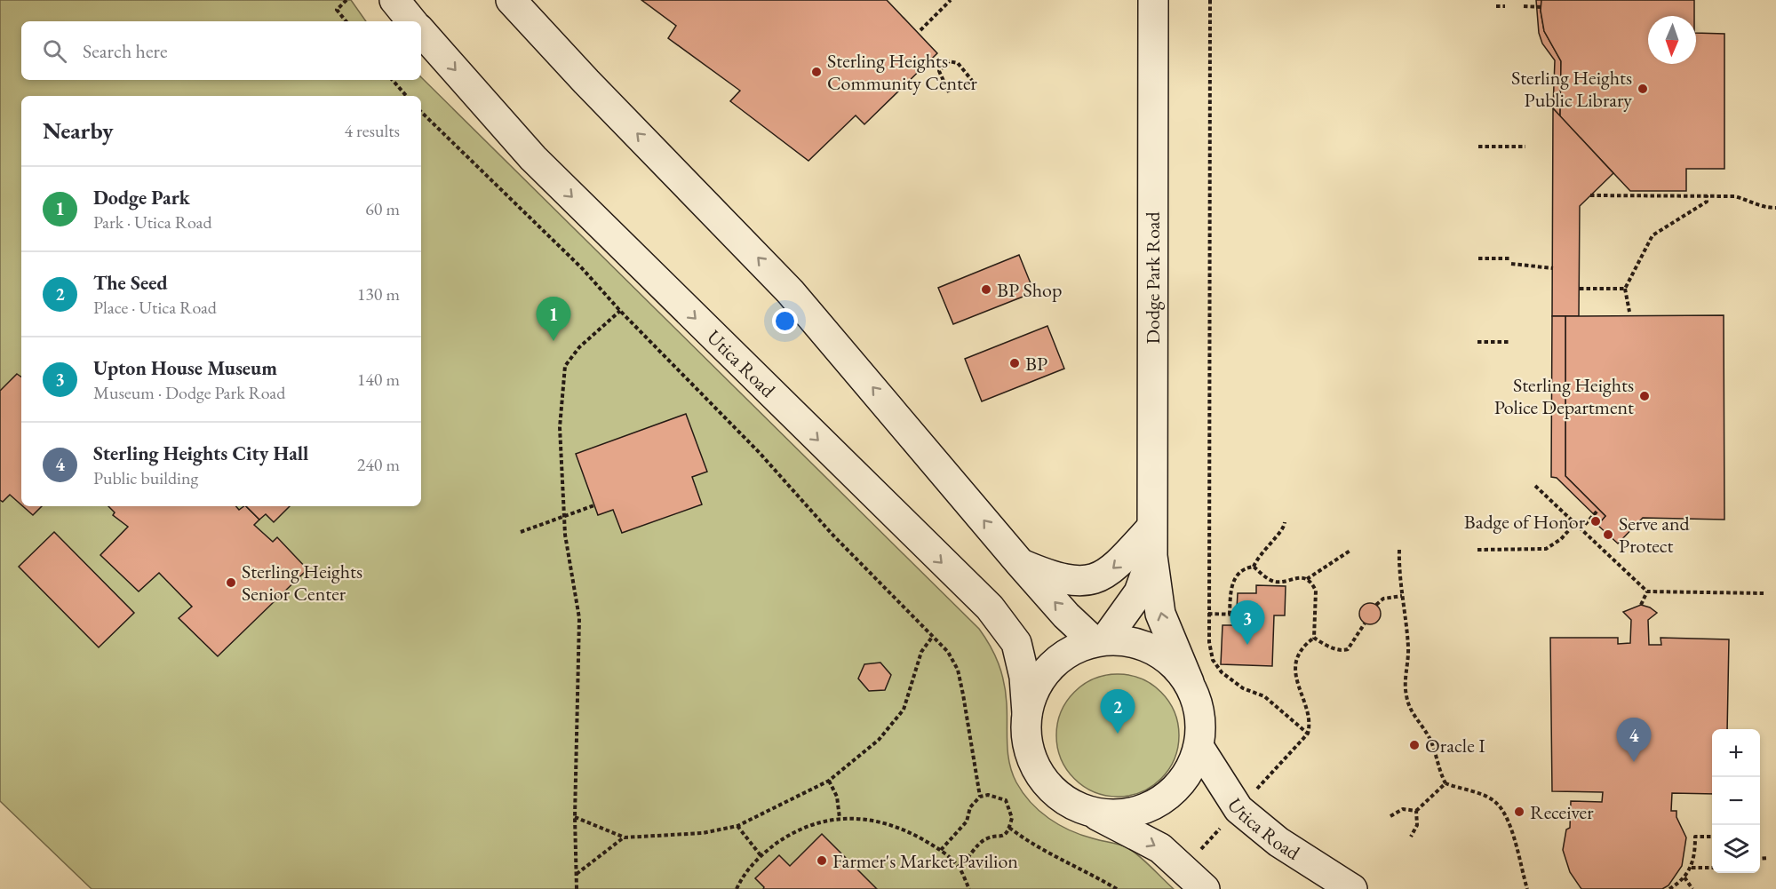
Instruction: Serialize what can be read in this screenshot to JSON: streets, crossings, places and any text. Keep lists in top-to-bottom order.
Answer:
{
  "streets": {
    "street": ["Dodge Park Road", "Utica Road"]
  },
  "crossings": [
    ["Dodge Park Road", "Utica Road"]
  ],
  "places": [
    "Sterling Heights Community Center",
    "Sterling Heights Public Library",
    "BP Shop",
    "BP",
    "Sterling Heights Police Department",
    "Badge of Honor",
    "Serve and Protect",
    "Sterling Heights Senior Center",
    "Oracle I",
    "Receiver",
    "Farmer's Market Pavilion"
  ],
  "north": "bottom",
  "page": {
    "search": "Search here",
    "heading": ["Nearby", "4 results"],
    "list": [
      {
        "mark": "1",
        "name": "Dodge Park",
        "note": "Park · Utica Road",
        "value": "60 m"
      },
      {
        "mark": "2",
        "name": "The Seed",
        "note": "Place · Utica Road",
        "value": "130 m"
      },
      {
        "mark": "3",
        "name": "Upton House Museum",
        "note": "Museum · Dodge Park Road",
        "value": "140 m"
      },
      {
        "mark": "4",
        "name": "Sterling Heights City Hall",
        "note": "Public building",
        "value": "240 m"
      }
    ],
    "pins": [
      "1",
      "3",
      "2",
      "4"
    ],
    "map_buttons": ["+", "−"]
  }
}
